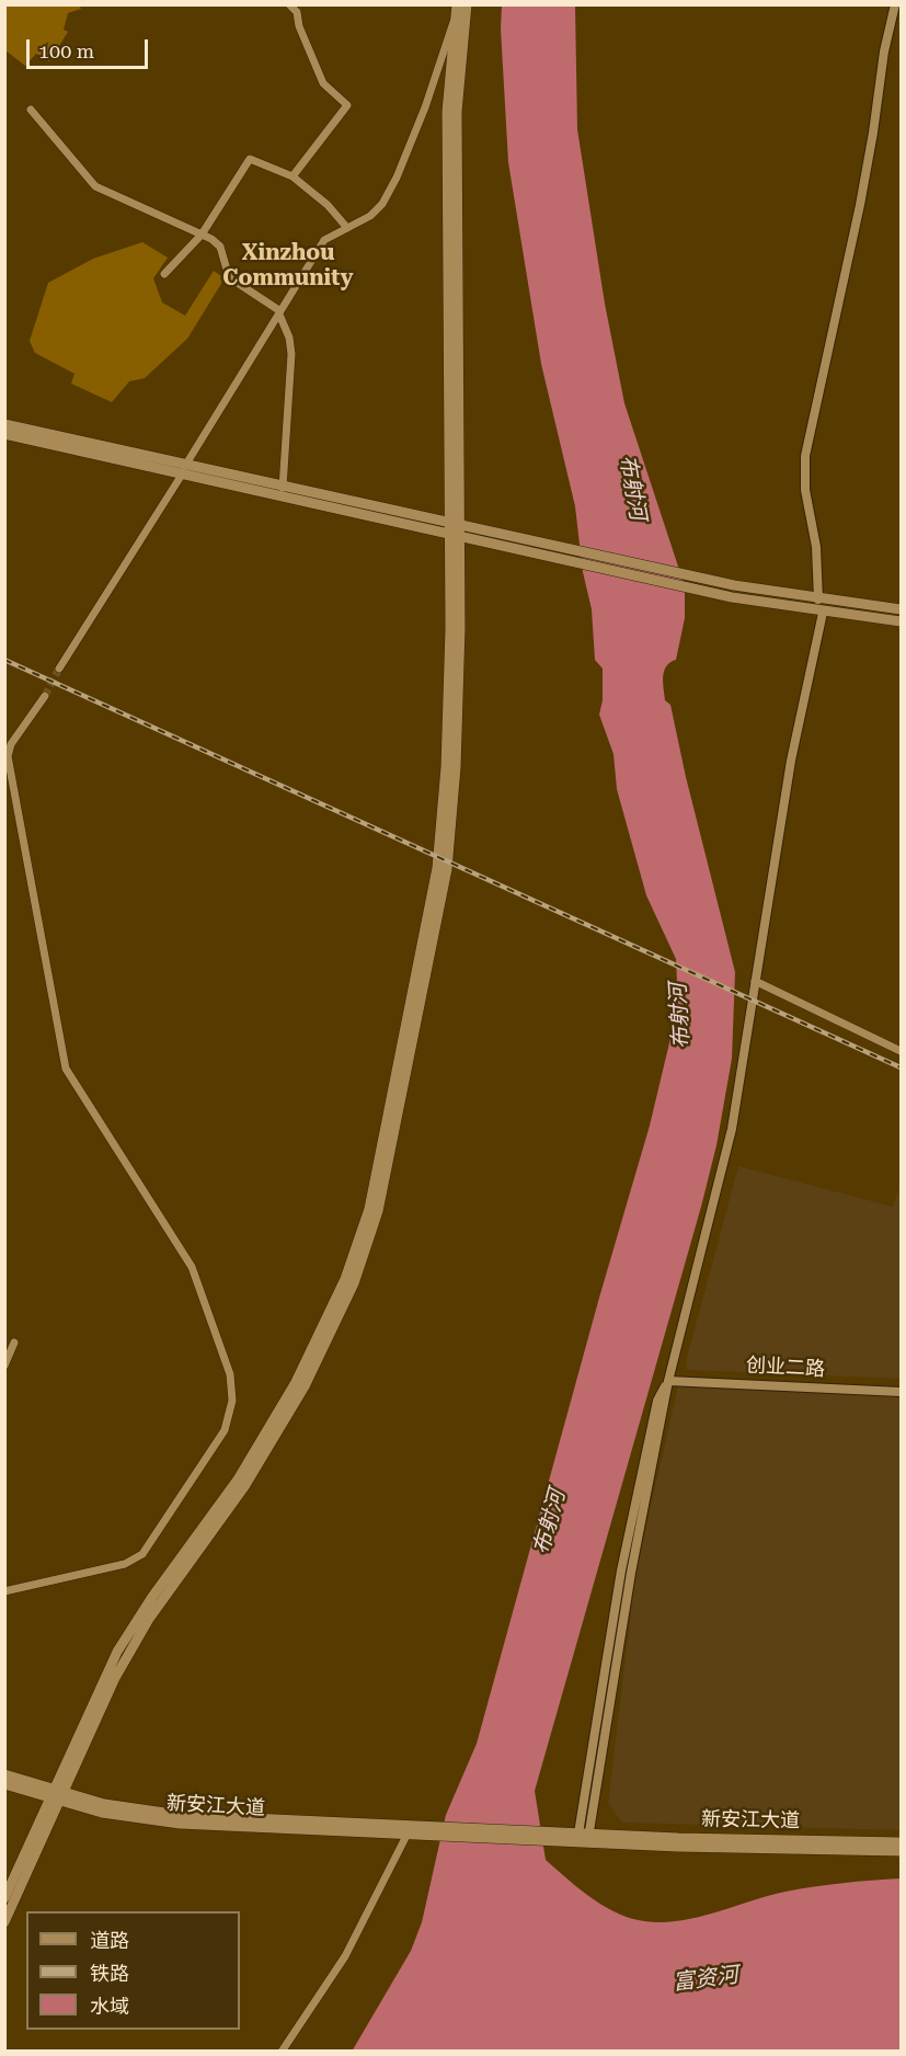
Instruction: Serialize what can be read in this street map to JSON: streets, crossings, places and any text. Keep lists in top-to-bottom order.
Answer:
{
  "streets": {
    "main road": ["新安江大道"],
    "street": ["创业二路"]
  },
  "districts": ["Xinzhou Community"],
  "water": ["布射河", "富资河"],
  "legend": ["道路", "铁路", "水域"],
  "scale_bar": "100 m"
}
